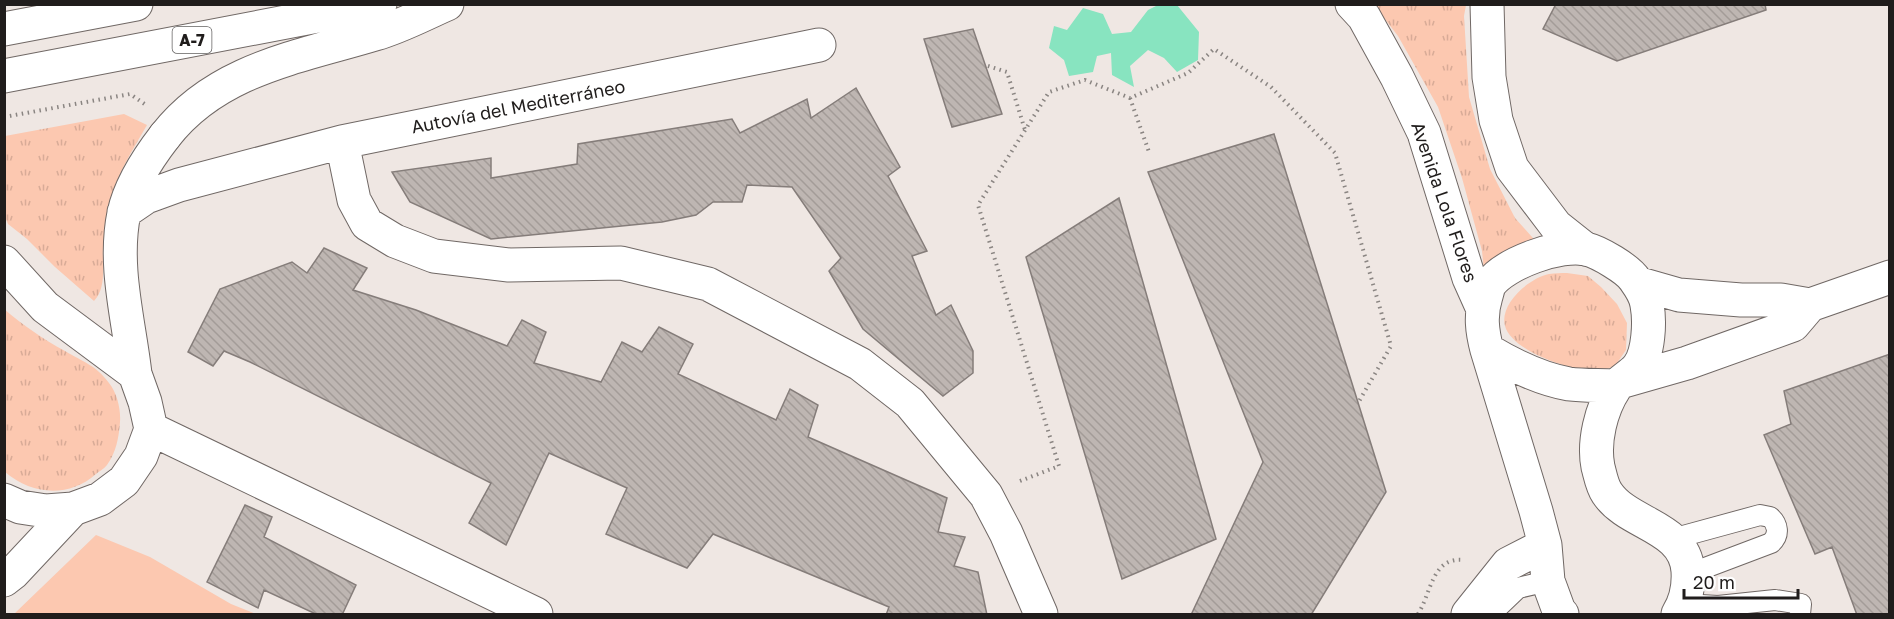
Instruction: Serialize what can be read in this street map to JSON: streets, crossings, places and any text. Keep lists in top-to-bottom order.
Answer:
{
  "streets": {
    "main road": ["A-7", "Autovía del Mediterráneo", "Avenida Lola Flores"]
  },
  "scale_bar": "20 m"
}
